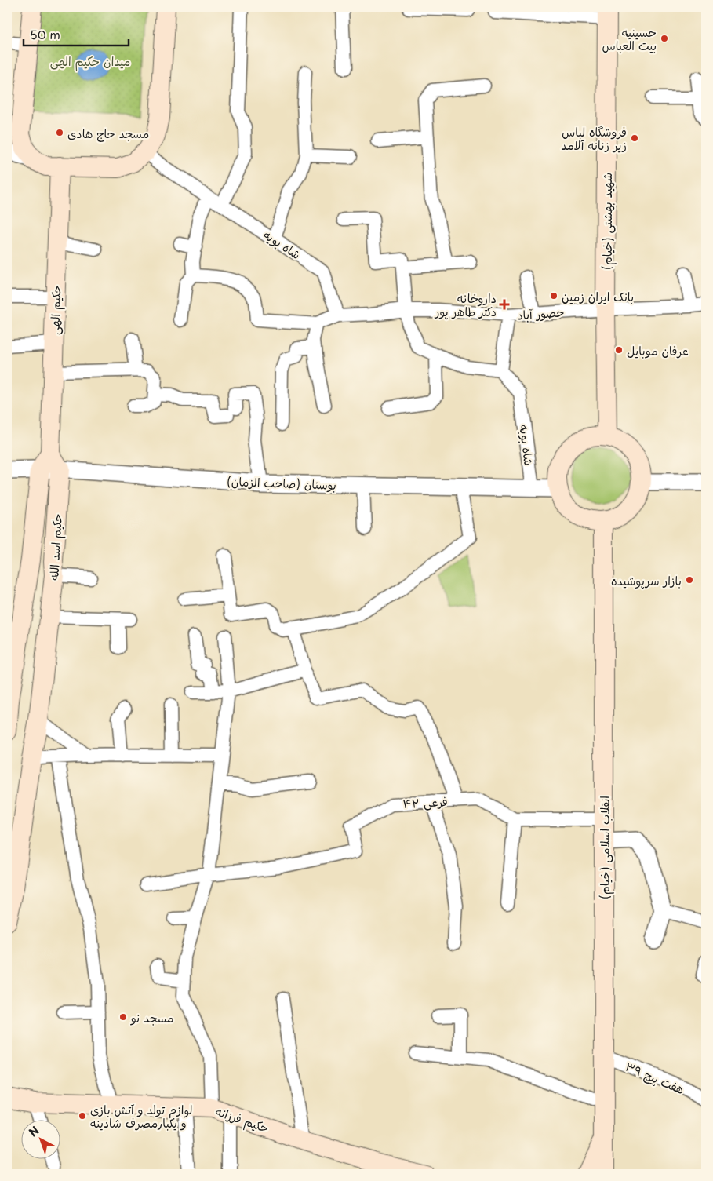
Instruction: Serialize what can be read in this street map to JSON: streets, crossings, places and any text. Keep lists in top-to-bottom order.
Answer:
{
  "streets": {
    "main road": [
      "شهید بهشتی (خیام)",
      "حکیم الهی",
      "حکیم اسد الله",
      "انقلاب اسلامی (خیام)",
      "حکیم فرزانه"
    ],
    "street": [
      "شاه بویه",
      "حصور آباد",
      "بوستان (صاحب الزمان)",
      "فرعی ۴۲",
      "هفت پیچ ۳۹"
    ]
  },
  "crossings": [
    ["شهید بهشتی (خیام)", "حصور آباد"],
    ["شهید بهشتی (خیام)", "بوستان (صاحب الزمان)"],
    ["شهید بهشتی (خیام)", "انقلاب اسلامی (خیام)"],
    ["شاه بویه", "حصور آباد"],
    ["شاه بویه", "بوستان (صاحب الزمان)"],
    ["حکیم الهی", "حکیم اسد الله"],
    ["بوستان (صاحب الزمان)", "حکیم اسد الله"],
    ["بوستان (صاحب الزمان)", "انقلاب اسلامی (خیام)"],
    ["فرعی ۴۲", "انقلاب اسلامی (خیام)"],
    ["انقلاب اسلامی (خیام)", "هفت پیچ ۳۹"]
  ],
  "parks": ["میدان حکیم الهی"],
  "places": {
    "other": [
      "حسینیه بیت العباس",
      "مسجد حاج هادی",
      "فروشگاه لباس زیر زنانه آلامد",
      "بانک ایران زمین",
      "عرفان موبایل",
      "بازار سرپوشیده",
      "مسجد نو",
      "لوازم تولد و آتش بازی و یکبارمصرف شادینه"
    ],
    "health": ["داروخانه دکتر طاهر پور"]
  },
  "scale_bar": "50 m",
  "north": "top left"
}
